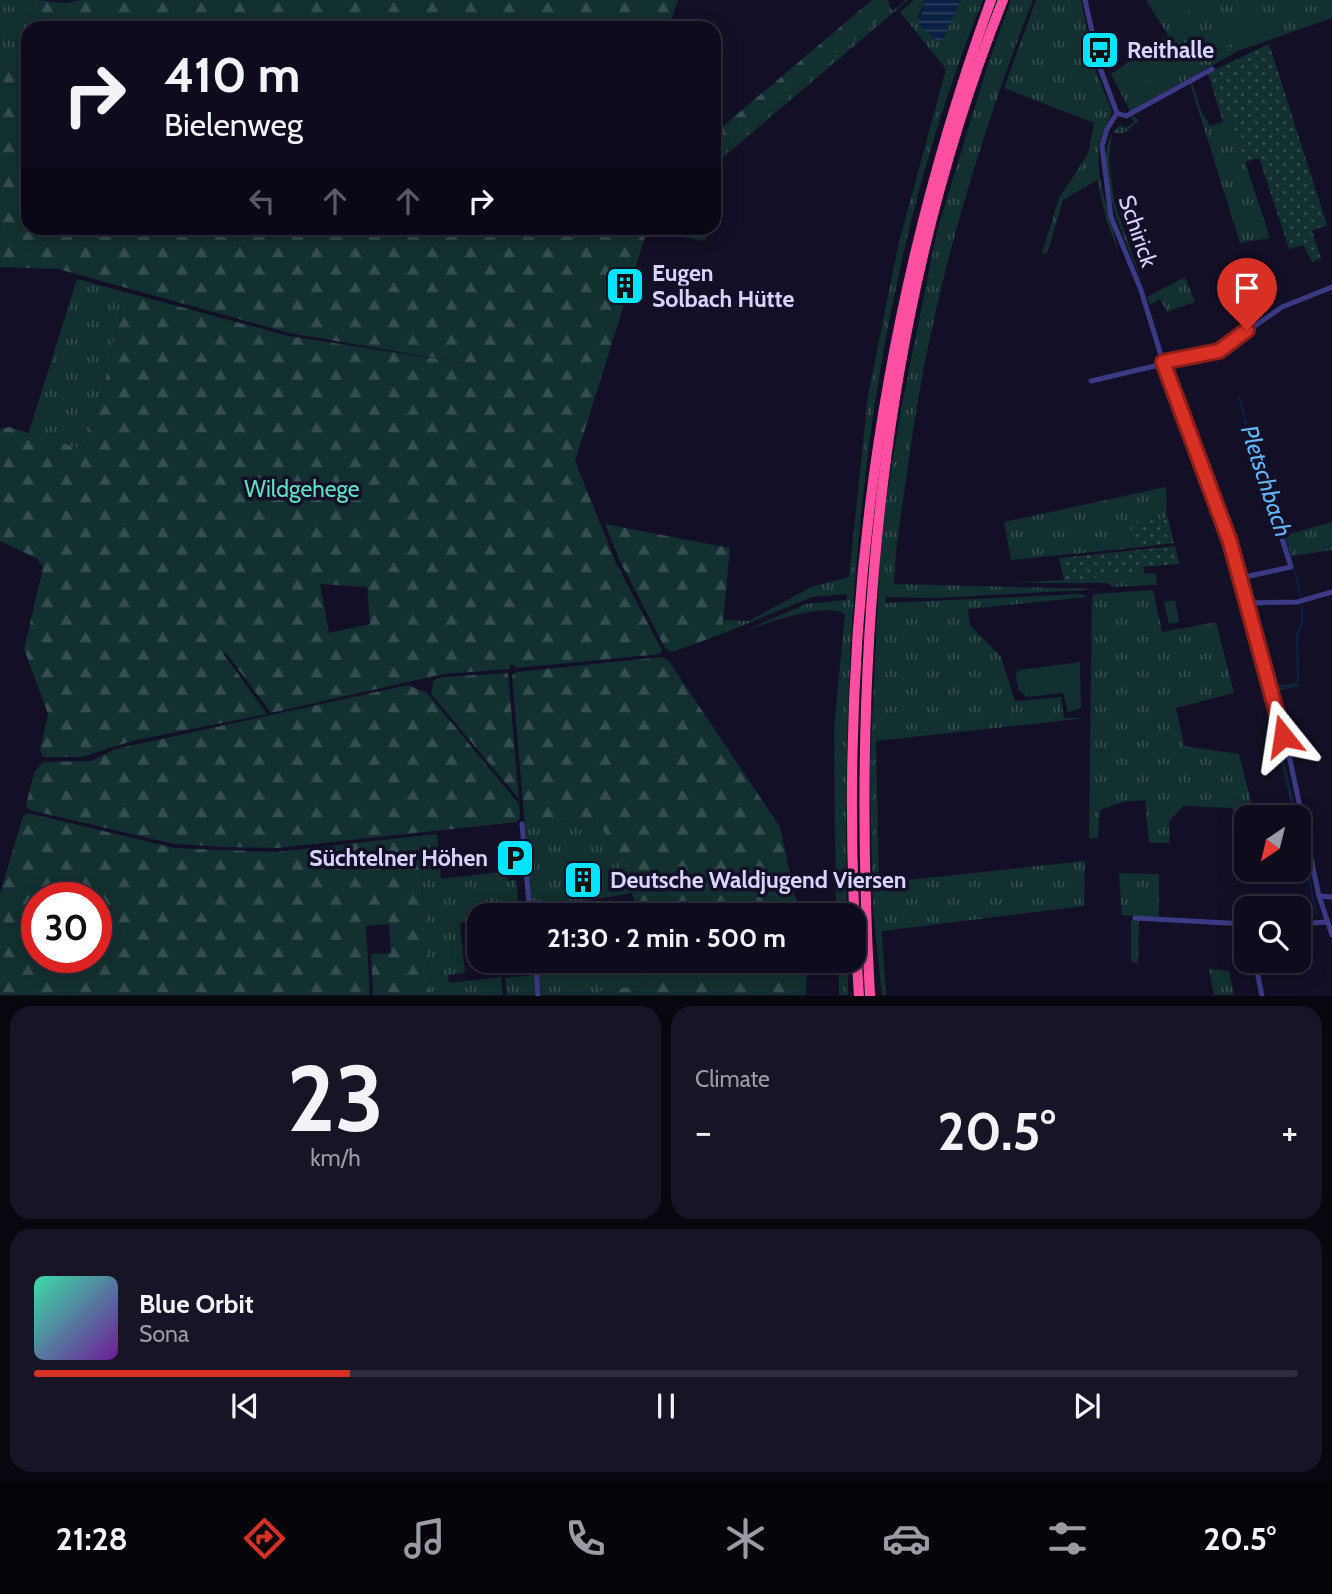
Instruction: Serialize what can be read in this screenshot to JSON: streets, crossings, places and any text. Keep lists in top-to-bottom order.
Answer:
{
  "streets": {
    "street": ["Schirick"]
  },
  "water": ["Pletschbach"],
  "parks": ["Wildgehege"],
  "places": {
    "bus stop": ["Reithalle"],
    "building": ["Eugen Solbach Hütte", "Deutsche Waldjugend Viersen"],
    "parking": ["Süchtelner Höhen"]
  },
  "north": "bottom left",
  "page": {
    "turn": ["410 m", "Bielenweg"],
    "limit": "30",
    "trip": "21:30 · 2 min · 500 m",
    "tile": [
      ["23", "km/h"],
      "Climate"
    ],
    "heat": ["−", "20.5°", "+"],
    "song": ["Blue Orbit", "Sona"],
    "tabs": ["21:28", "20.5°"]
  }
}
